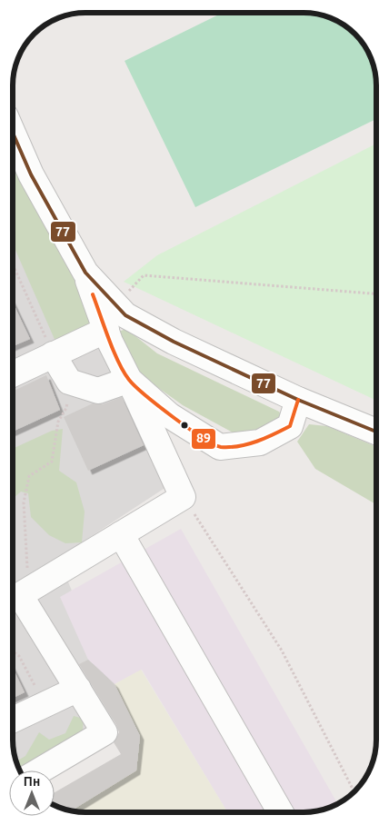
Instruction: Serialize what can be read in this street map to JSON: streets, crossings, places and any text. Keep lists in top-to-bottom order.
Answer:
{
  "lines": ["transit line 77", "transit line 89"],
  "north": "top"
}
